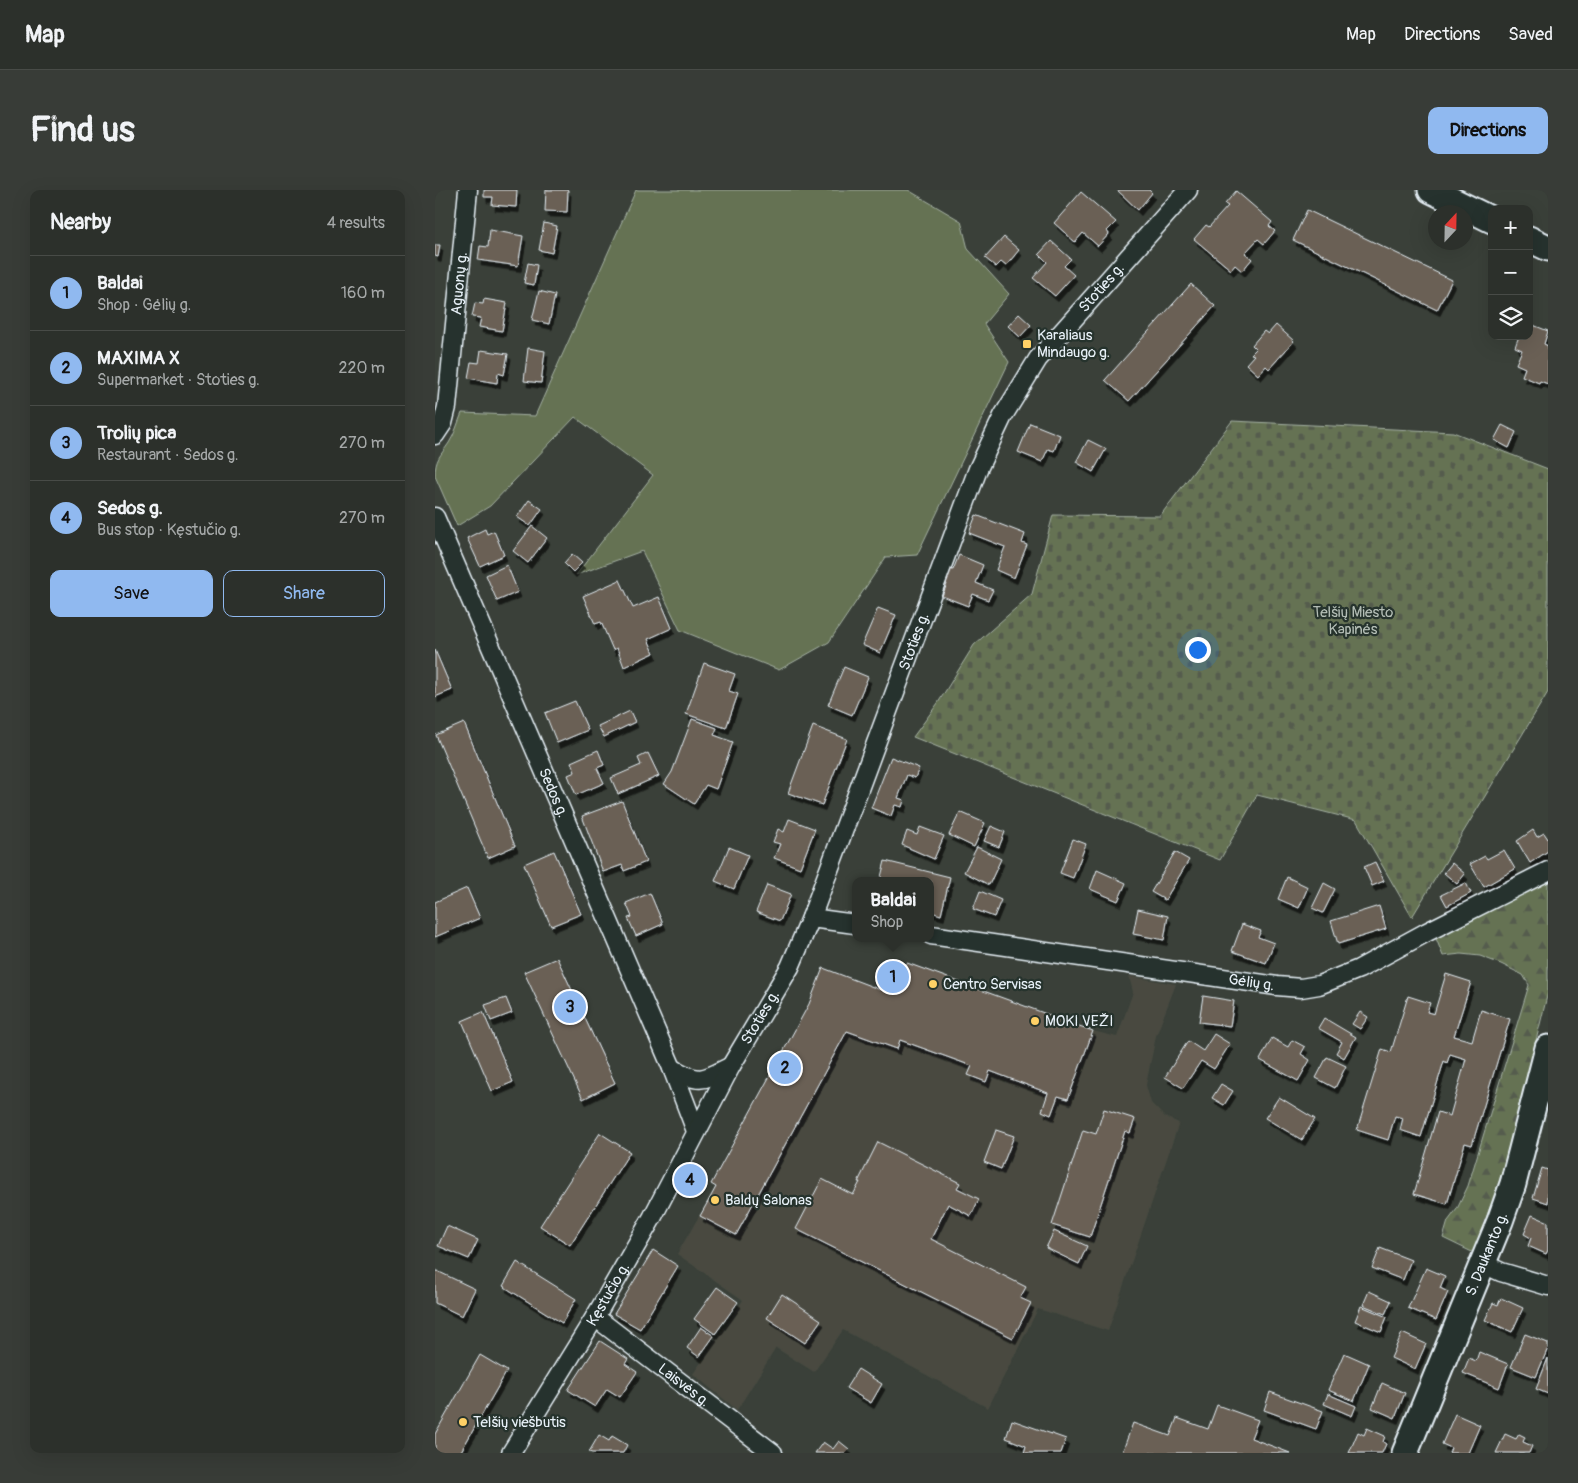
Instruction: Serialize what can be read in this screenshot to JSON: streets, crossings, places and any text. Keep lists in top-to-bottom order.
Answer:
{
  "streets": {
    "main road": ["S. Daukanto g."],
    "street": [
      "Aguonų g.",
      "Stoties g.",
      "Sedos g.",
      "Gėlių g.",
      "Kęstučio g.",
      "Laisvės g."
    ]
  },
  "crossings": [
    ["Stoties g.", "Sedos g."],
    ["Stoties g.", "Kęstučio g."],
    ["Sedos g.", "Kęstučio g."],
    ["Kęstučio g.", "Laisvės g."]
  ],
  "parks": ["Telšių Miesto Kapinės"],
  "places": {
    "transit": ["Karaliaus Mindaugo g."],
    "other": [
      "Centro Servisas",
      "MOKI VEŽI",
      "Baldų Salonas",
      "Telšių viešbutis"
    ]
  },
  "north": "top",
  "page": {
    "header": "Map",
    "nav": ["Map", "Directions", "Saved"],
    "buttons": [
      "Directions",
      ["Save", "Share"]
    ],
    "title": "Find us",
    "heading": ["Nearby", "4 results"],
    "map_buttons": ["+", "−"],
    "list": [
      {
        "mark": "1",
        "name": "Baldai",
        "note": "Shop · Gėlių g.",
        "value": "160 m"
      },
      {
        "mark": "2",
        "name": "MAXIMA X",
        "note": "Supermarket · Stoties g.",
        "value": "220 m"
      },
      {
        "mark": "3",
        "name": "Trolių pica",
        "note": "Restaurant · Sedos g.",
        "value": "270 m"
      },
      {
        "mark": "4",
        "name": "Sedos g.",
        "note": "Bus stop · Kęstučio g.",
        "value": "270 m"
      }
    ],
    "popup": ["Baldai", "Shop"],
    "pins": [
      "1",
      "3",
      "2",
      "4"
    ]
  }
}
